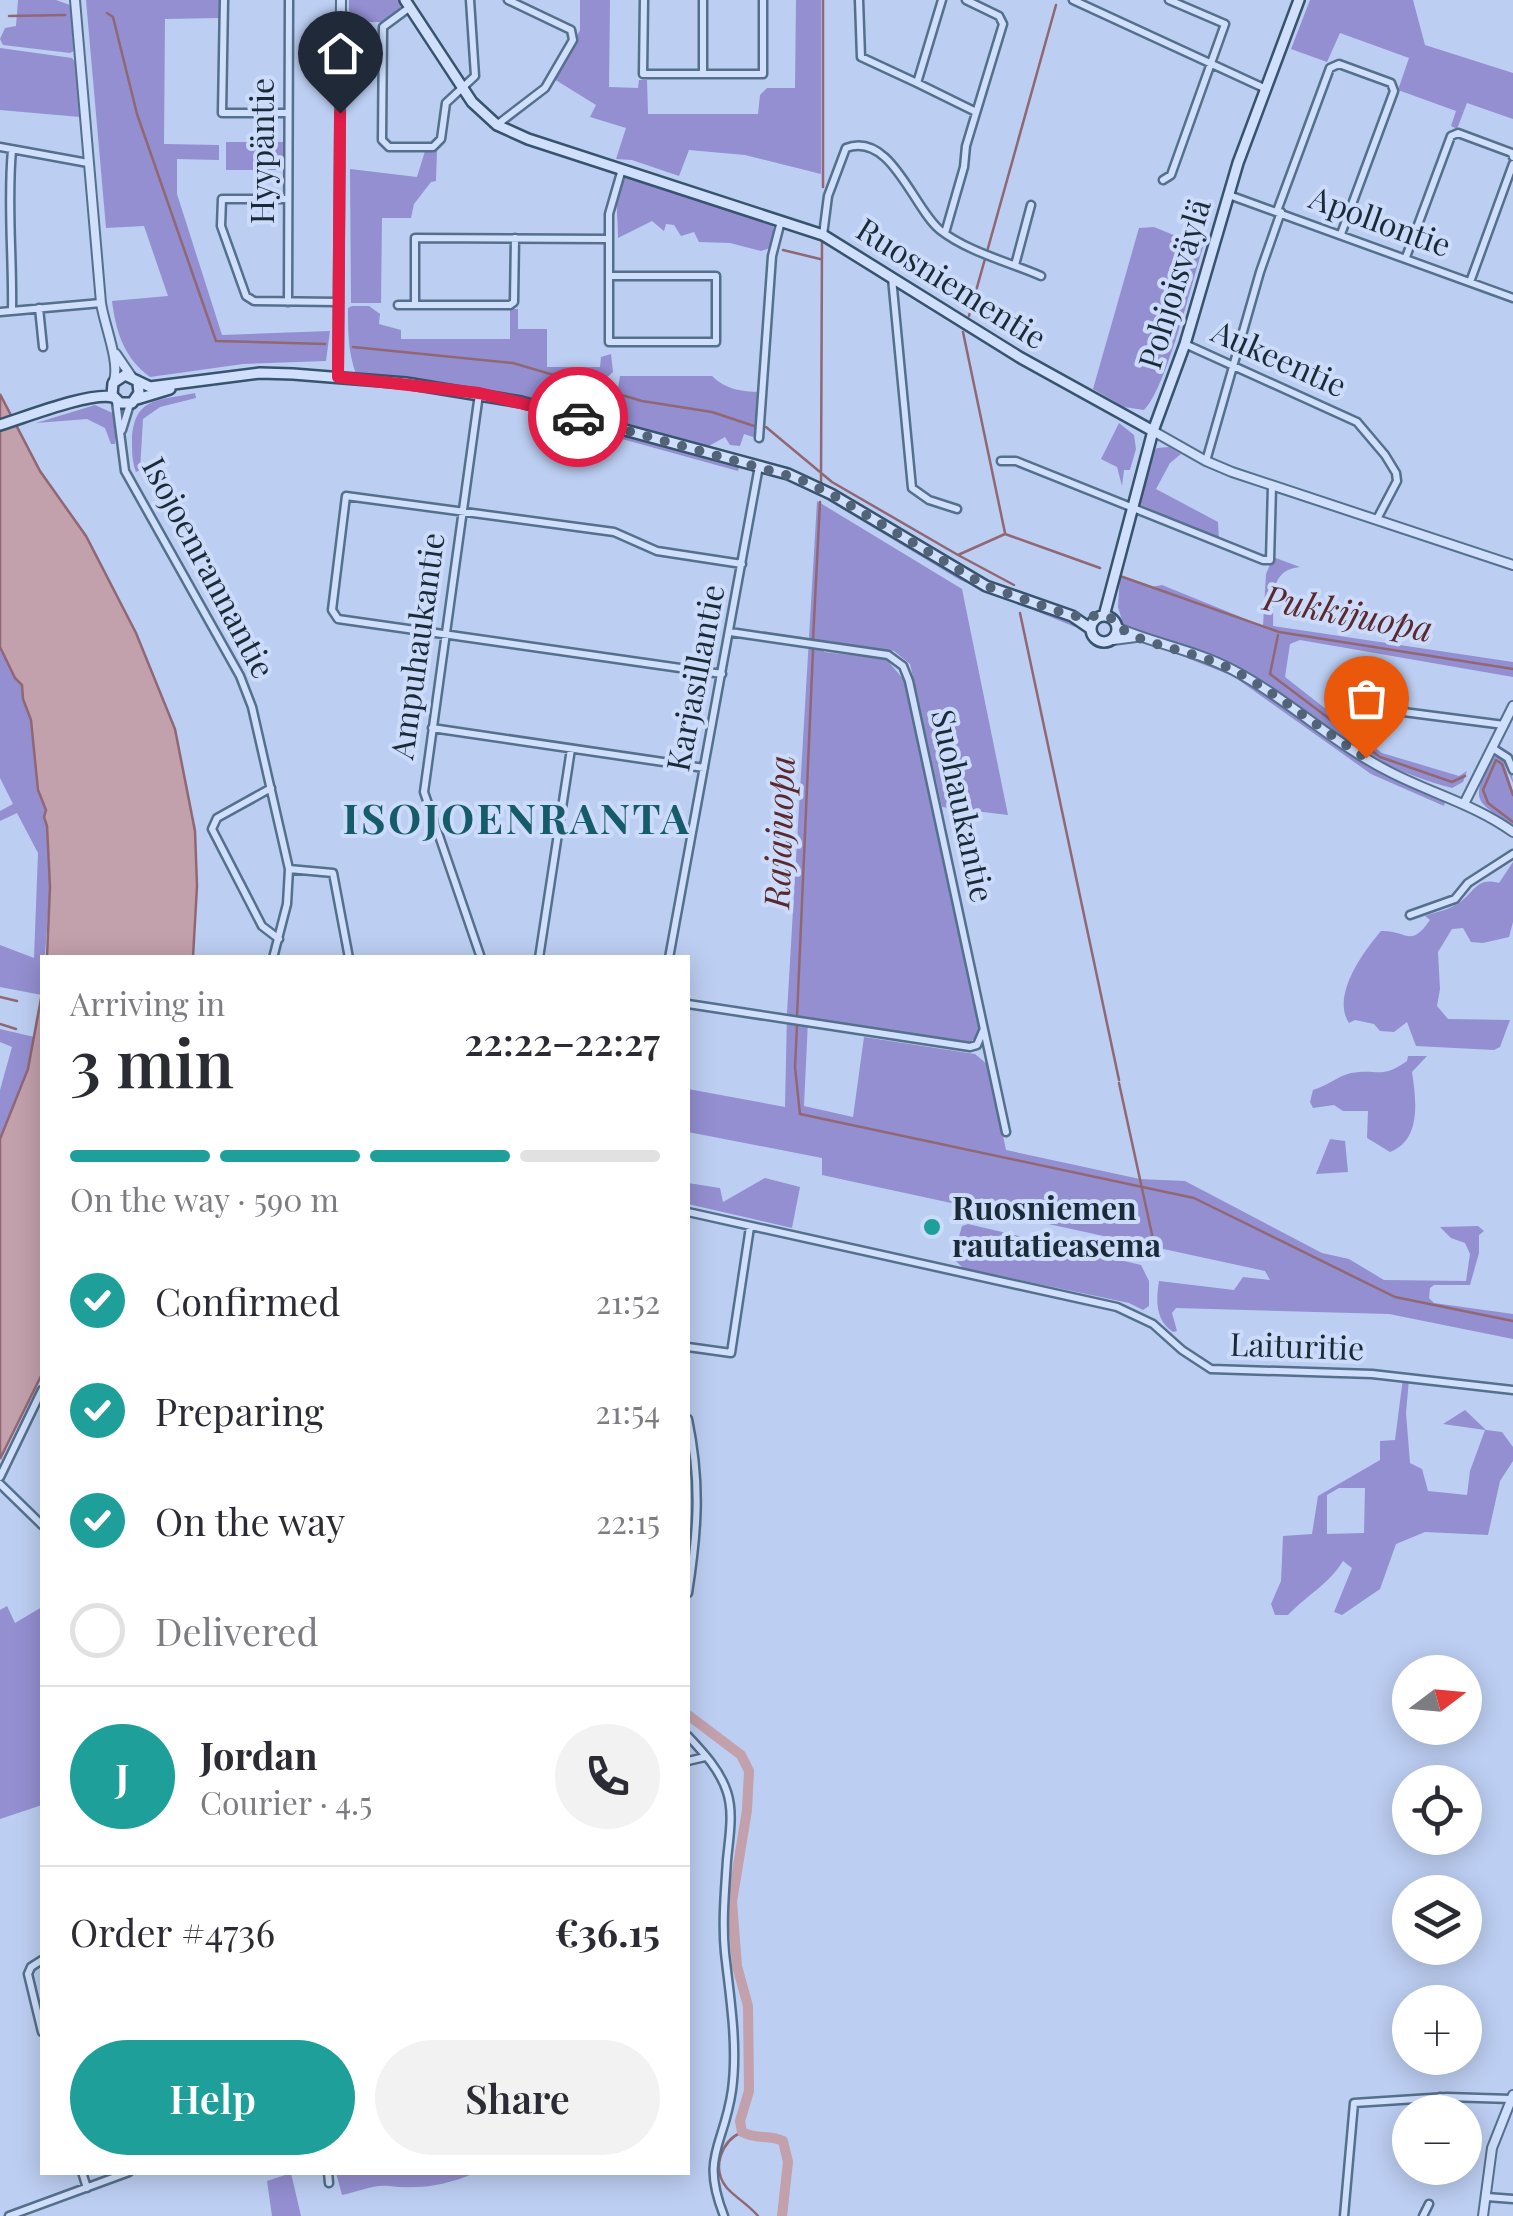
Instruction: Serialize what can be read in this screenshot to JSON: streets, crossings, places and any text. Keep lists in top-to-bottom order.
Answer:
{
  "streets": {
    "main road": ["Ruosniementie", "Pohjoisväylä"],
    "street": [
      "Hyypäntie",
      "Apollontie",
      "Aukeentie",
      "Isojoenrannantie",
      "Ampuhaukantie",
      "Karjasillantie",
      "Suohaukantie",
      "Laituritie"
    ]
  },
  "crossings": [
    ["Apollontie", "Pohjoisväylä"],
    ["Ruosniementie", "Pohjoisväylä"],
    ["Ruosniementie", "Aukeentie"],
    ["Pohjoisväylä", "Aukeentie"],
    ["Karjasillantie", "Suohaukantie"]
  ],
  "districts": ["ISOJOENRANTA"],
  "water": ["Pukkijuopa", "Rajajuopa"],
  "places": ["Ruosniemen rautatieasema"],
  "north": "right",
  "page": {
    "heading": ["3 min", "Arriving in", "22:22–22:27"],
    "panel": [
      "Jordan",
      "Courier · 4.5",
      "Order #4736",
      "€36.15"
    ],
    "bar": "On the way · 590 m",
    "list": [
      ["Confirmed", "21:52"],
      ["Preparing", "21:54"],
      ["On the way", "22:15"],
      "Delivered"
    ],
    "map_buttons": ["+", "−"],
    "round": "J",
    "buttons": ["Help", "Share"]
  }
}
